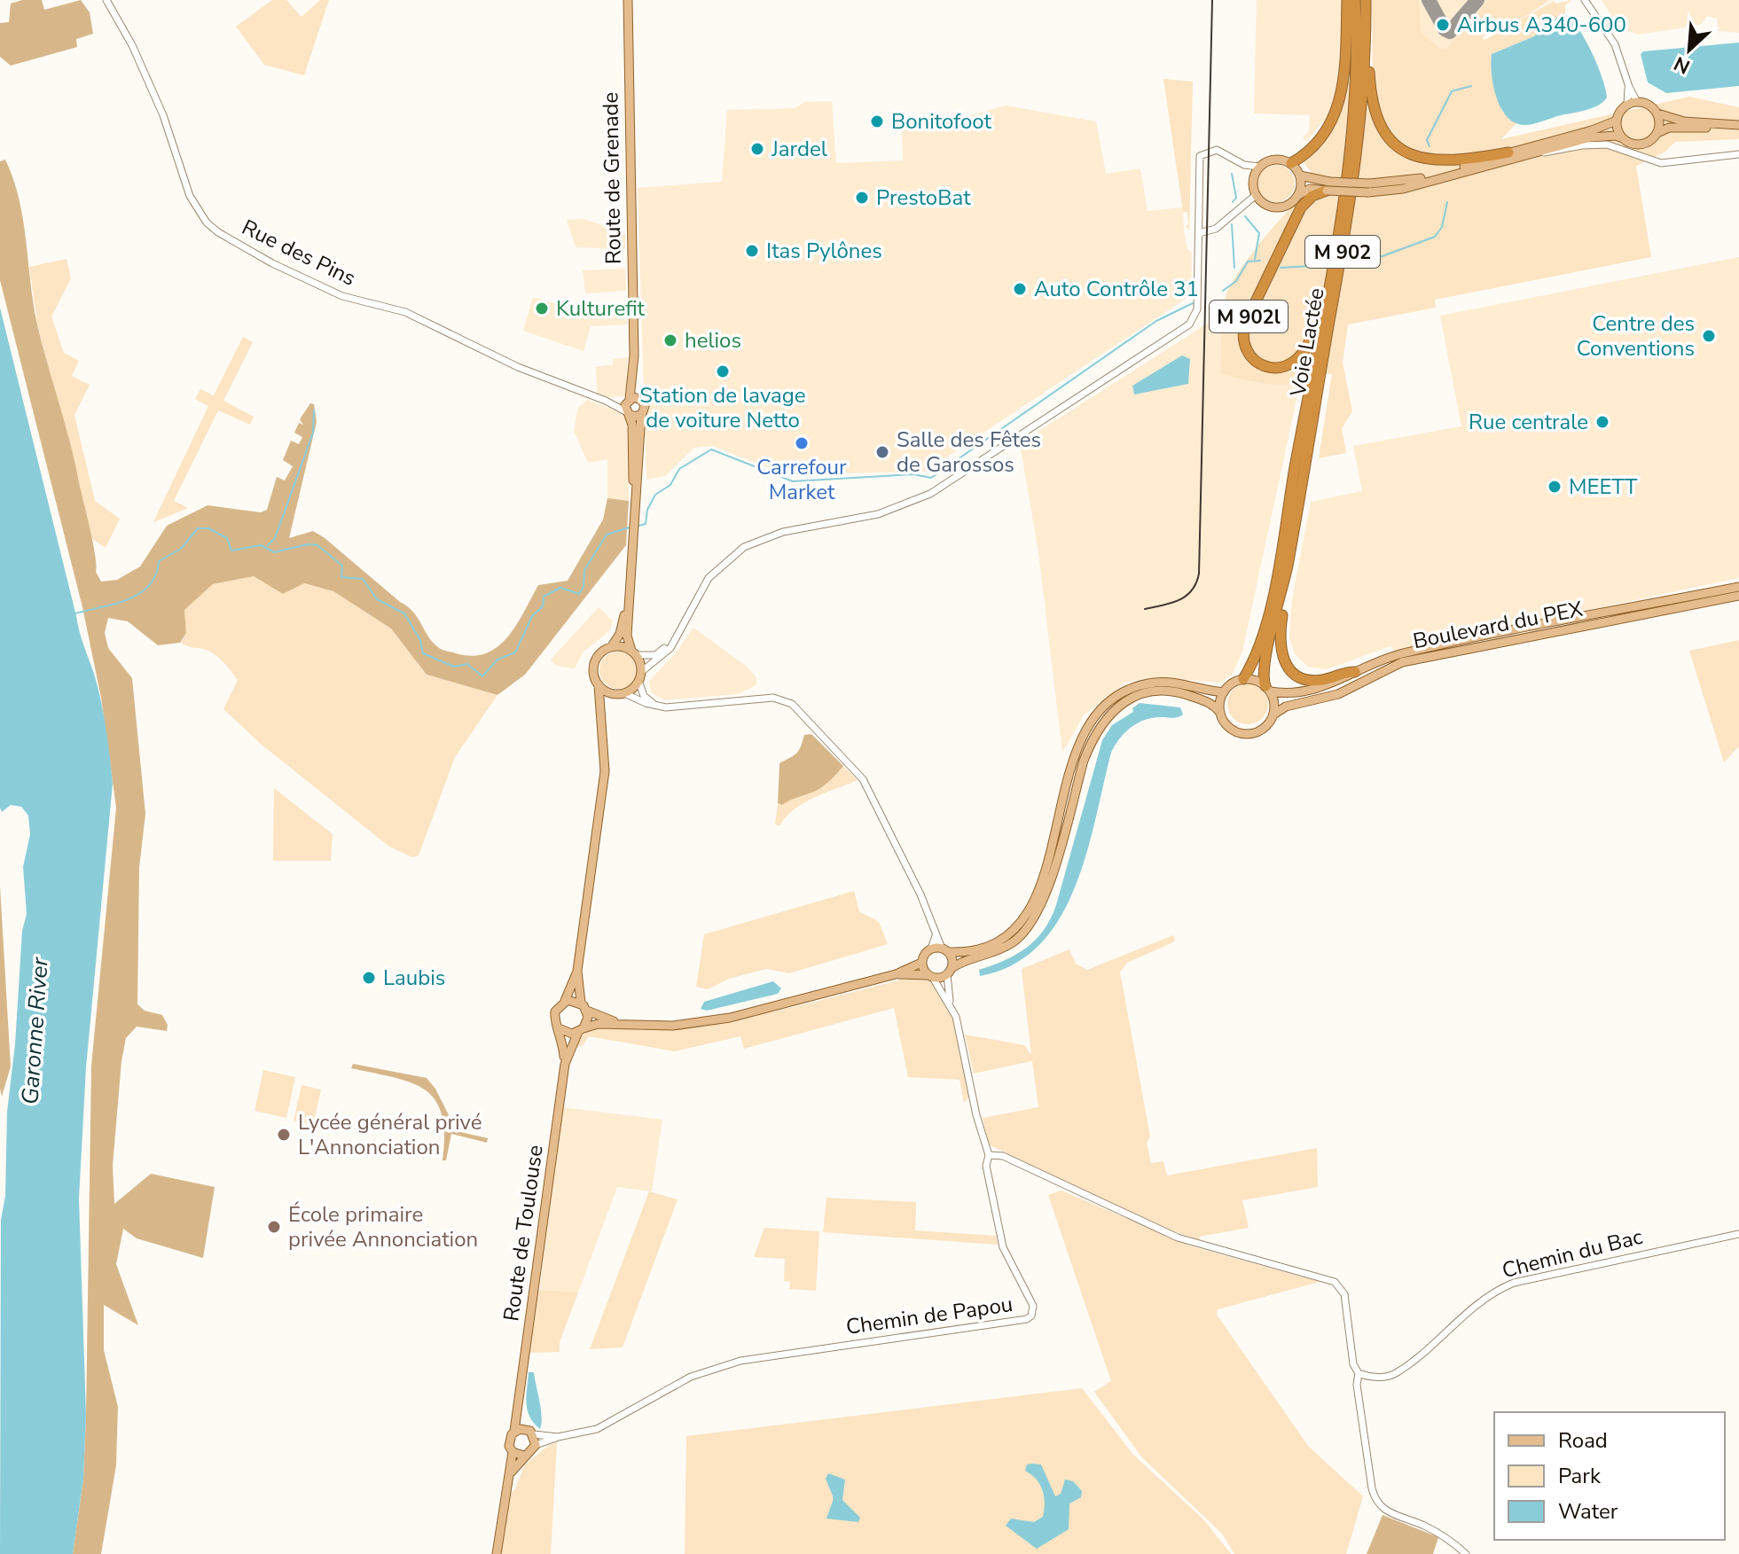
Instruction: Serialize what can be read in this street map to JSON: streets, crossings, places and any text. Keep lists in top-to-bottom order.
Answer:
{
  "streets": {
    "highway": ["M 902", "M 902l", "Voie Lactée"],
    "main road": ["Route de Grenade", "Boulevard du PEX", "Route de Toulouse"],
    "street": ["Rue des Pins", "Chemin du Bac", "Chemin de Papou"]
  },
  "crossings": [
    ["Route de Grenade", "Rue des Pins"],
    ["M 902l", "Voie Lactée"],
    ["Voie Lactée", "Boulevard du PEX"],
    ["Route de Toulouse", "Chemin de Papou"]
  ],
  "water": ["Garonne River"],
  "places": [
    "Airbus A340-600",
    "Bonitofoot",
    "Jardel",
    "PrestoBat",
    "Itas Pylônes",
    "Auto Contrôle 31",
    "Kulturefit",
    "Centre des Conventions",
    "helios",
    "Station de lavage de voiture Netto",
    "Rue centrale",
    "Carrefour Market",
    "Salle des Fêtes de Garossos",
    "MEETT",
    "Laubis",
    "Lycée général privé L'Annonciation",
    "École primaire privée Annonciation"
  ],
  "legend": ["Road", "Park", "Water"],
  "north": "bottom left"
}
